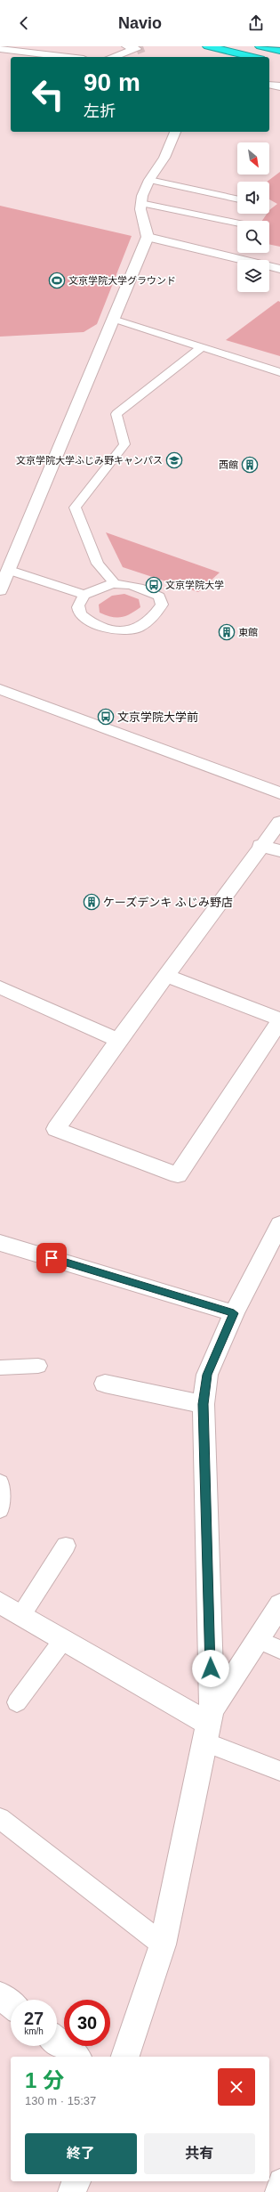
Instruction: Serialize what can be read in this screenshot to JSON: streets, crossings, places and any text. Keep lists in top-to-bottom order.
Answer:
{
  "places": {
    "sports": ["文京学院大学グラウンド"],
    "school or university": ["文京学院大学ふじみ野キャンパス"],
    "building": ["西館", "東館", "ケーズデンキ ふじみ野店"],
    "bus stop": ["文京学院大学", "文京学院大学前"]
  },
  "north": "bottom right",
  "page": {
    "header": "Navio",
    "turn": ["90 m", "左折"],
    "speed": "27 km/h",
    "limit": "30",
    "heading": ["1 分", "130 m · 15:37"],
    "buttons": ["終了", "共有"]
  }
}
